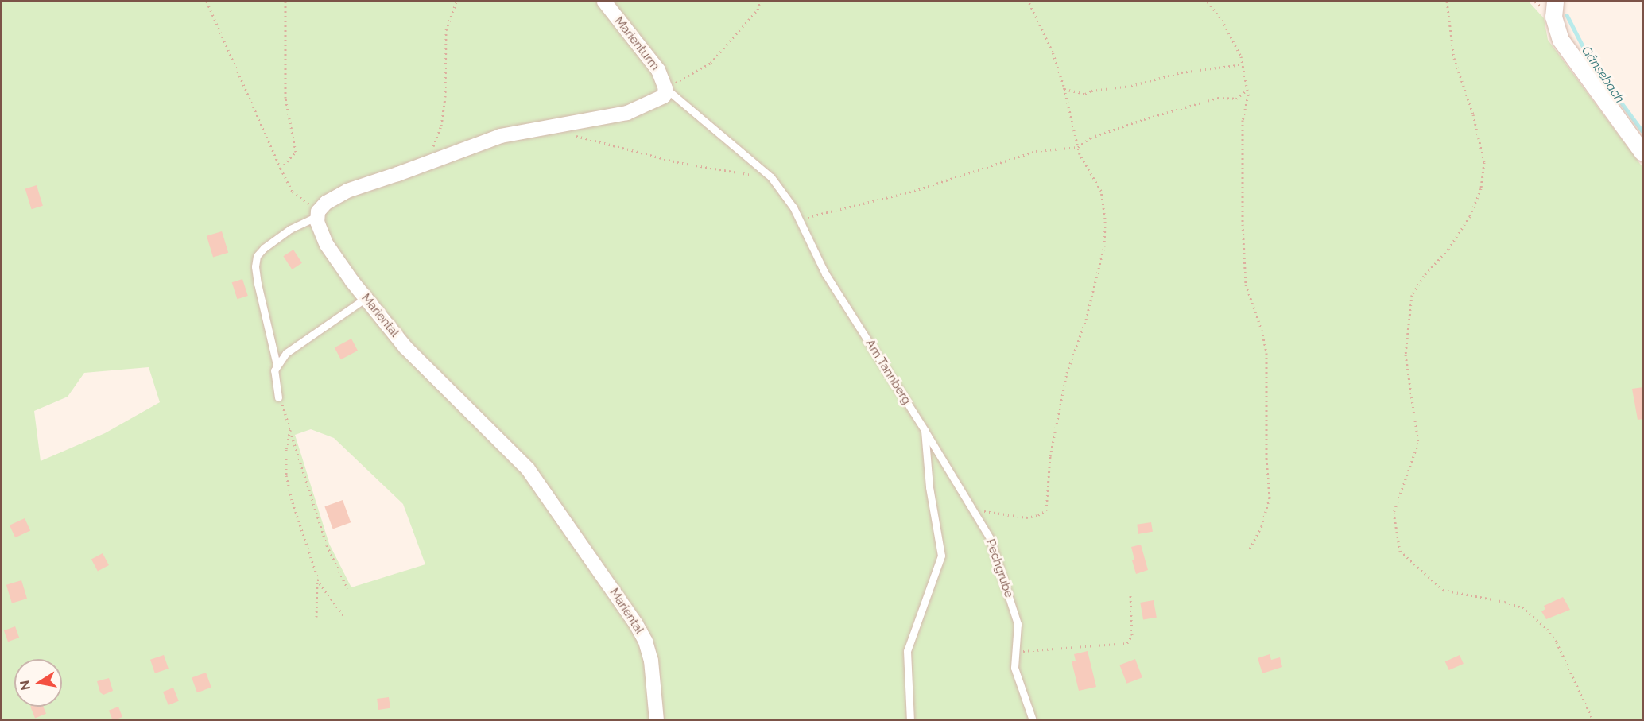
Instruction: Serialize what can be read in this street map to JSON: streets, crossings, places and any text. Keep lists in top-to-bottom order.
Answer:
{
  "streets": {
    "street": ["Marienturm", "Mariental"],
    "lane": ["Am Tannberg", "Pechgrube"]
  },
  "crossings": [
    ["Marienturm", "Am Tannberg"],
    ["Am Tannberg", "Pechgrube"]
  ],
  "water": ["Gänsebach"],
  "north": "left"
}
